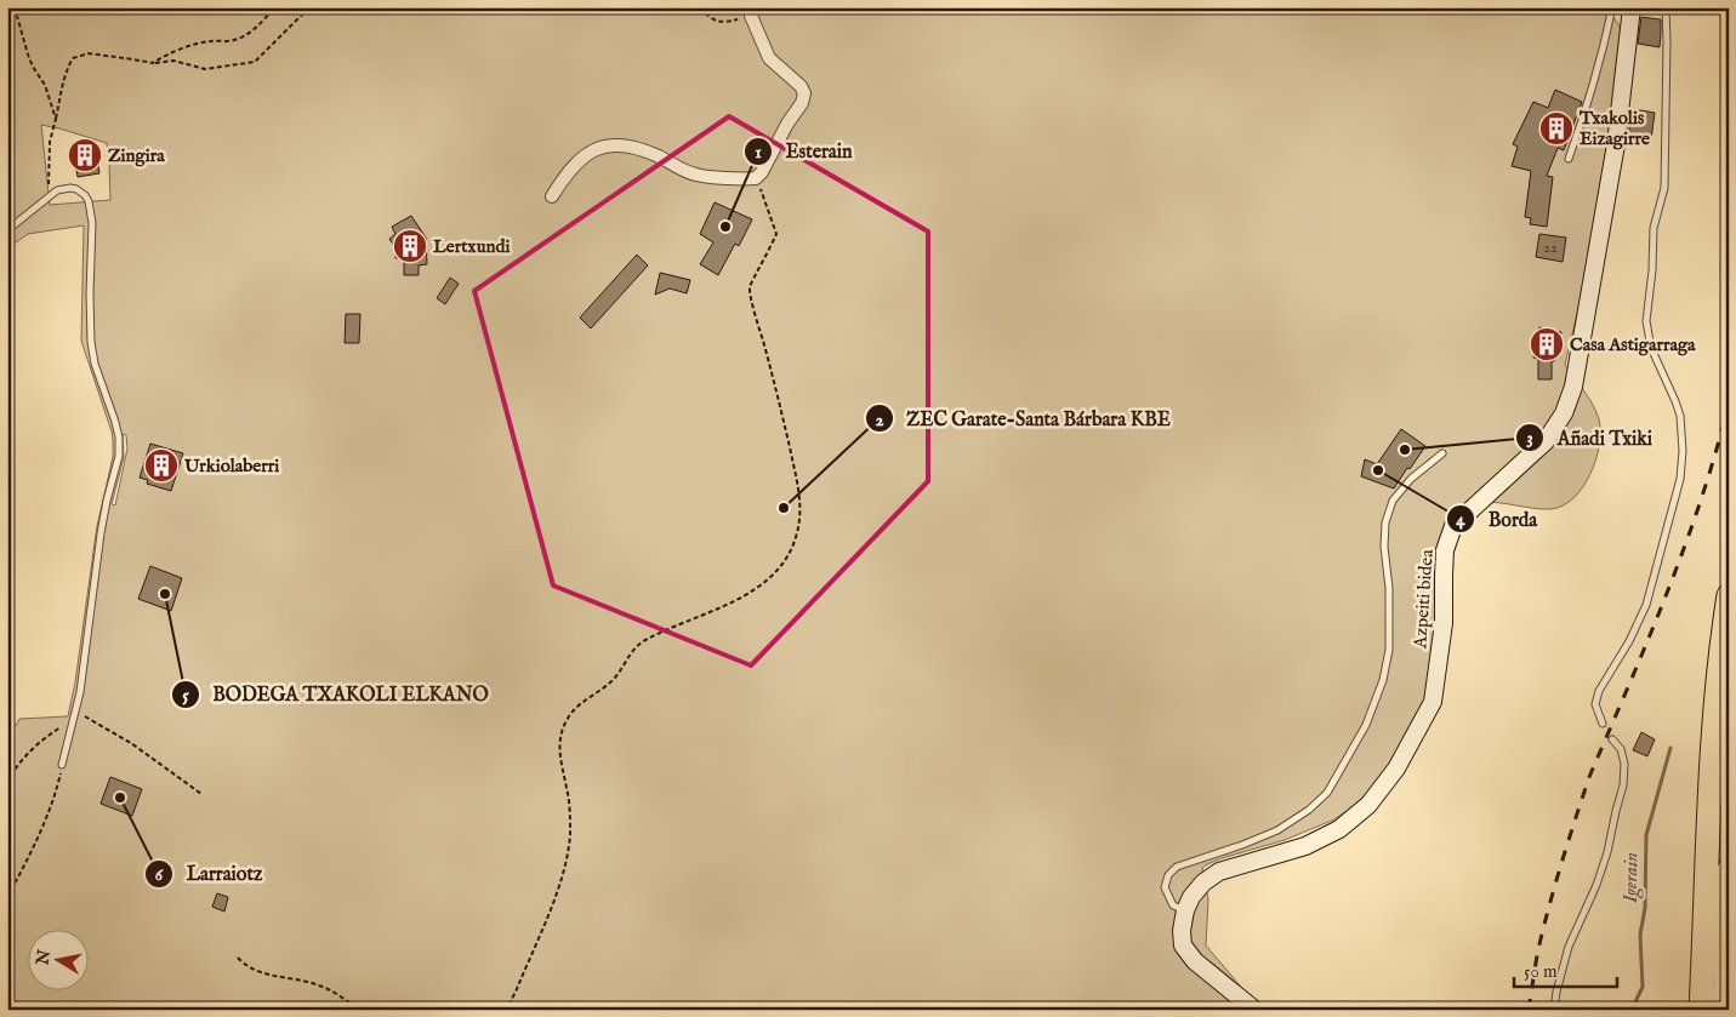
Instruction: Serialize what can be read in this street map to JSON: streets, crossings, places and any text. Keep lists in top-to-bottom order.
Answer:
{
  "streets": {
    "main road": ["Azpeiti bidea"]
  },
  "water": ["Igerain"],
  "places": {
    "building": [
      "Txakolis Eizagirre",
      "Zingira",
      "Lertxundi",
      "Casa Astigarraga",
      "Urkiolaberri"
    ],
    "other": [
      "Esterain",
      "Añadi Txiki",
      "Borda",
      "ZEC Garate-Santa Bárbara KBE",
      "BODEGA TXAKOLI ELKANO",
      "Larraiotz"
    ]
  },
  "house_numbers": ["22"],
  "scale_bar": "50 m",
  "north": "left"
}
